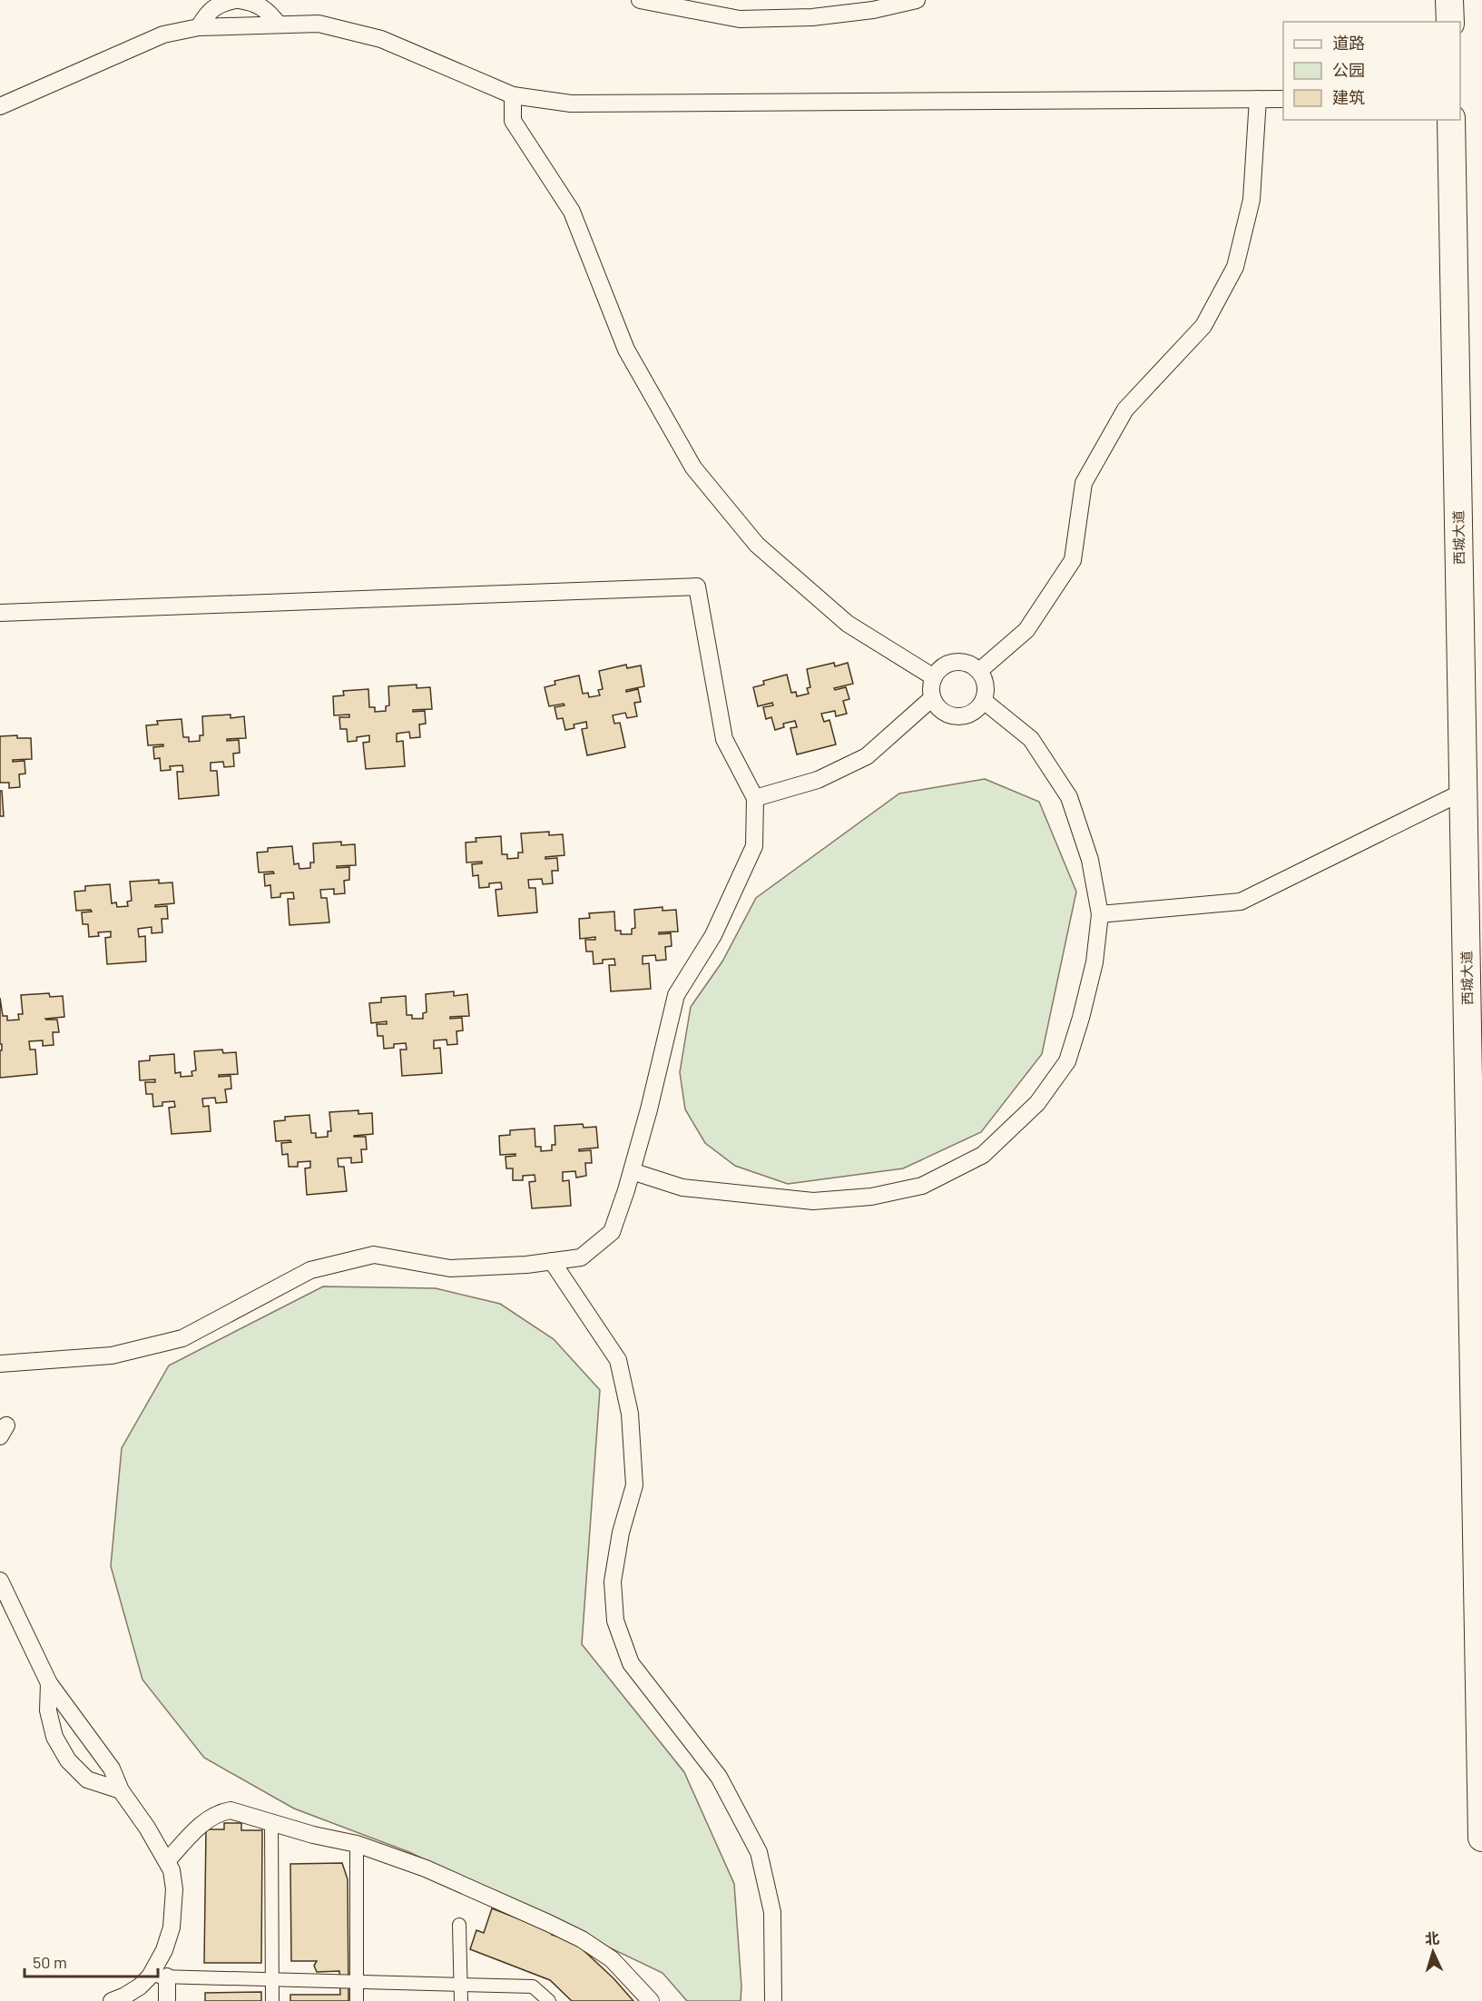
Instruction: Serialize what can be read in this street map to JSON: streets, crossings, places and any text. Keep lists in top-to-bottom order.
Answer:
{
  "streets": {
    "highway": ["西城大道"]
  },
  "legend": ["道路", "公园", "建筑"],
  "scale_bar": "50 m",
  "north": "top"
}
